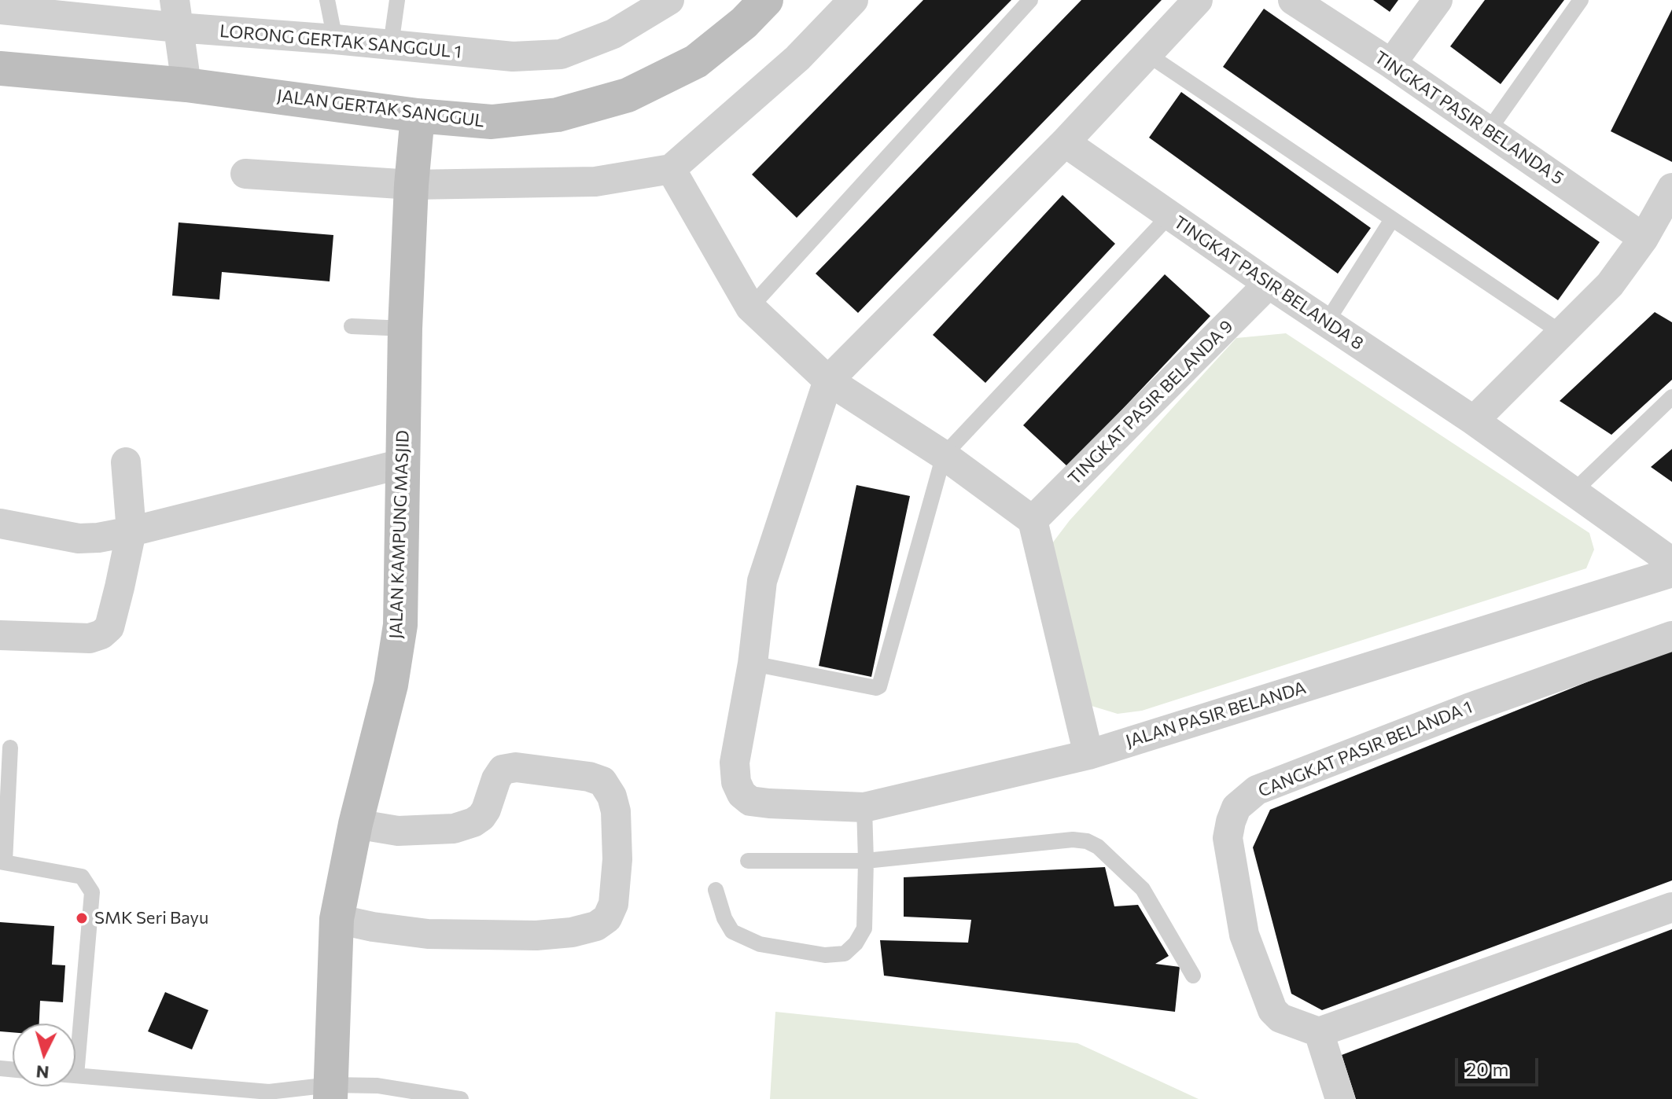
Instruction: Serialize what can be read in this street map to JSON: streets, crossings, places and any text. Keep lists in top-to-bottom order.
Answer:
{
  "streets": {
    "street": [
      "LORONG GERTAK SANGGUL 1",
      "JALAN GERTAK SANGGUL",
      "TINGKAT PASIR BELANDA 5",
      "TINGKAT PASIR BELANDA 8",
      "TINGKAT PASIR BELANDA 9",
      "JALAN KAMPUNG MASJID",
      "JALAN PASIR BELANDA",
      "CANGKAT PASIR BELANDA 1"
    ]
  },
  "crossings": [
    ["JALAN GERTAK SANGGUL", "JALAN KAMPUNG MASJID"],
    ["TINGKAT PASIR BELANDA 8", "TINGKAT PASIR BELANDA 9"]
  ],
  "places": ["SMK Seri Bayu"],
  "scale_bar": "20 m",
  "north": "bottom"
}
